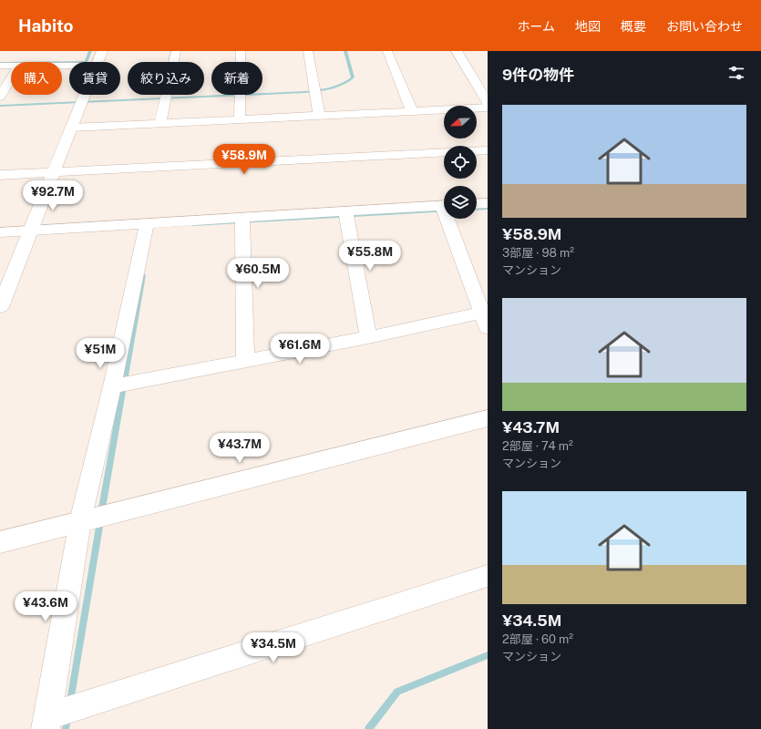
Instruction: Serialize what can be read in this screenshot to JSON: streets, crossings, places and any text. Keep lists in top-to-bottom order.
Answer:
{
  "north": "left",
  "page": {
    "header": "Habito",
    "nav": [
      "ホーム",
      "地図",
      "概要",
      "お問い合わせ"
    ],
    "heading": "9件の物件",
    "chip": [
      "購入",
      "賃貸",
      "絞り込み",
      "新着"
    ],
    "list": [
      {
        "name": "¥58.9M",
        "note": "3部屋 · 98 m² · マンション"
      },
      {
        "name": "¥43.7M",
        "note": "2部屋 · 74 m² · マンション"
      },
      {
        "name": "¥34.5M",
        "note": "2部屋 · 60 m² · マンション"
      }
    ],
    "price": [
      "¥58.9M",
      "¥92.7M",
      "¥55.8M",
      "¥60.5M",
      "¥61.6M",
      "¥51M",
      "¥43.7M",
      "¥43.6M",
      "¥34.5M"
    ]
  }
}
